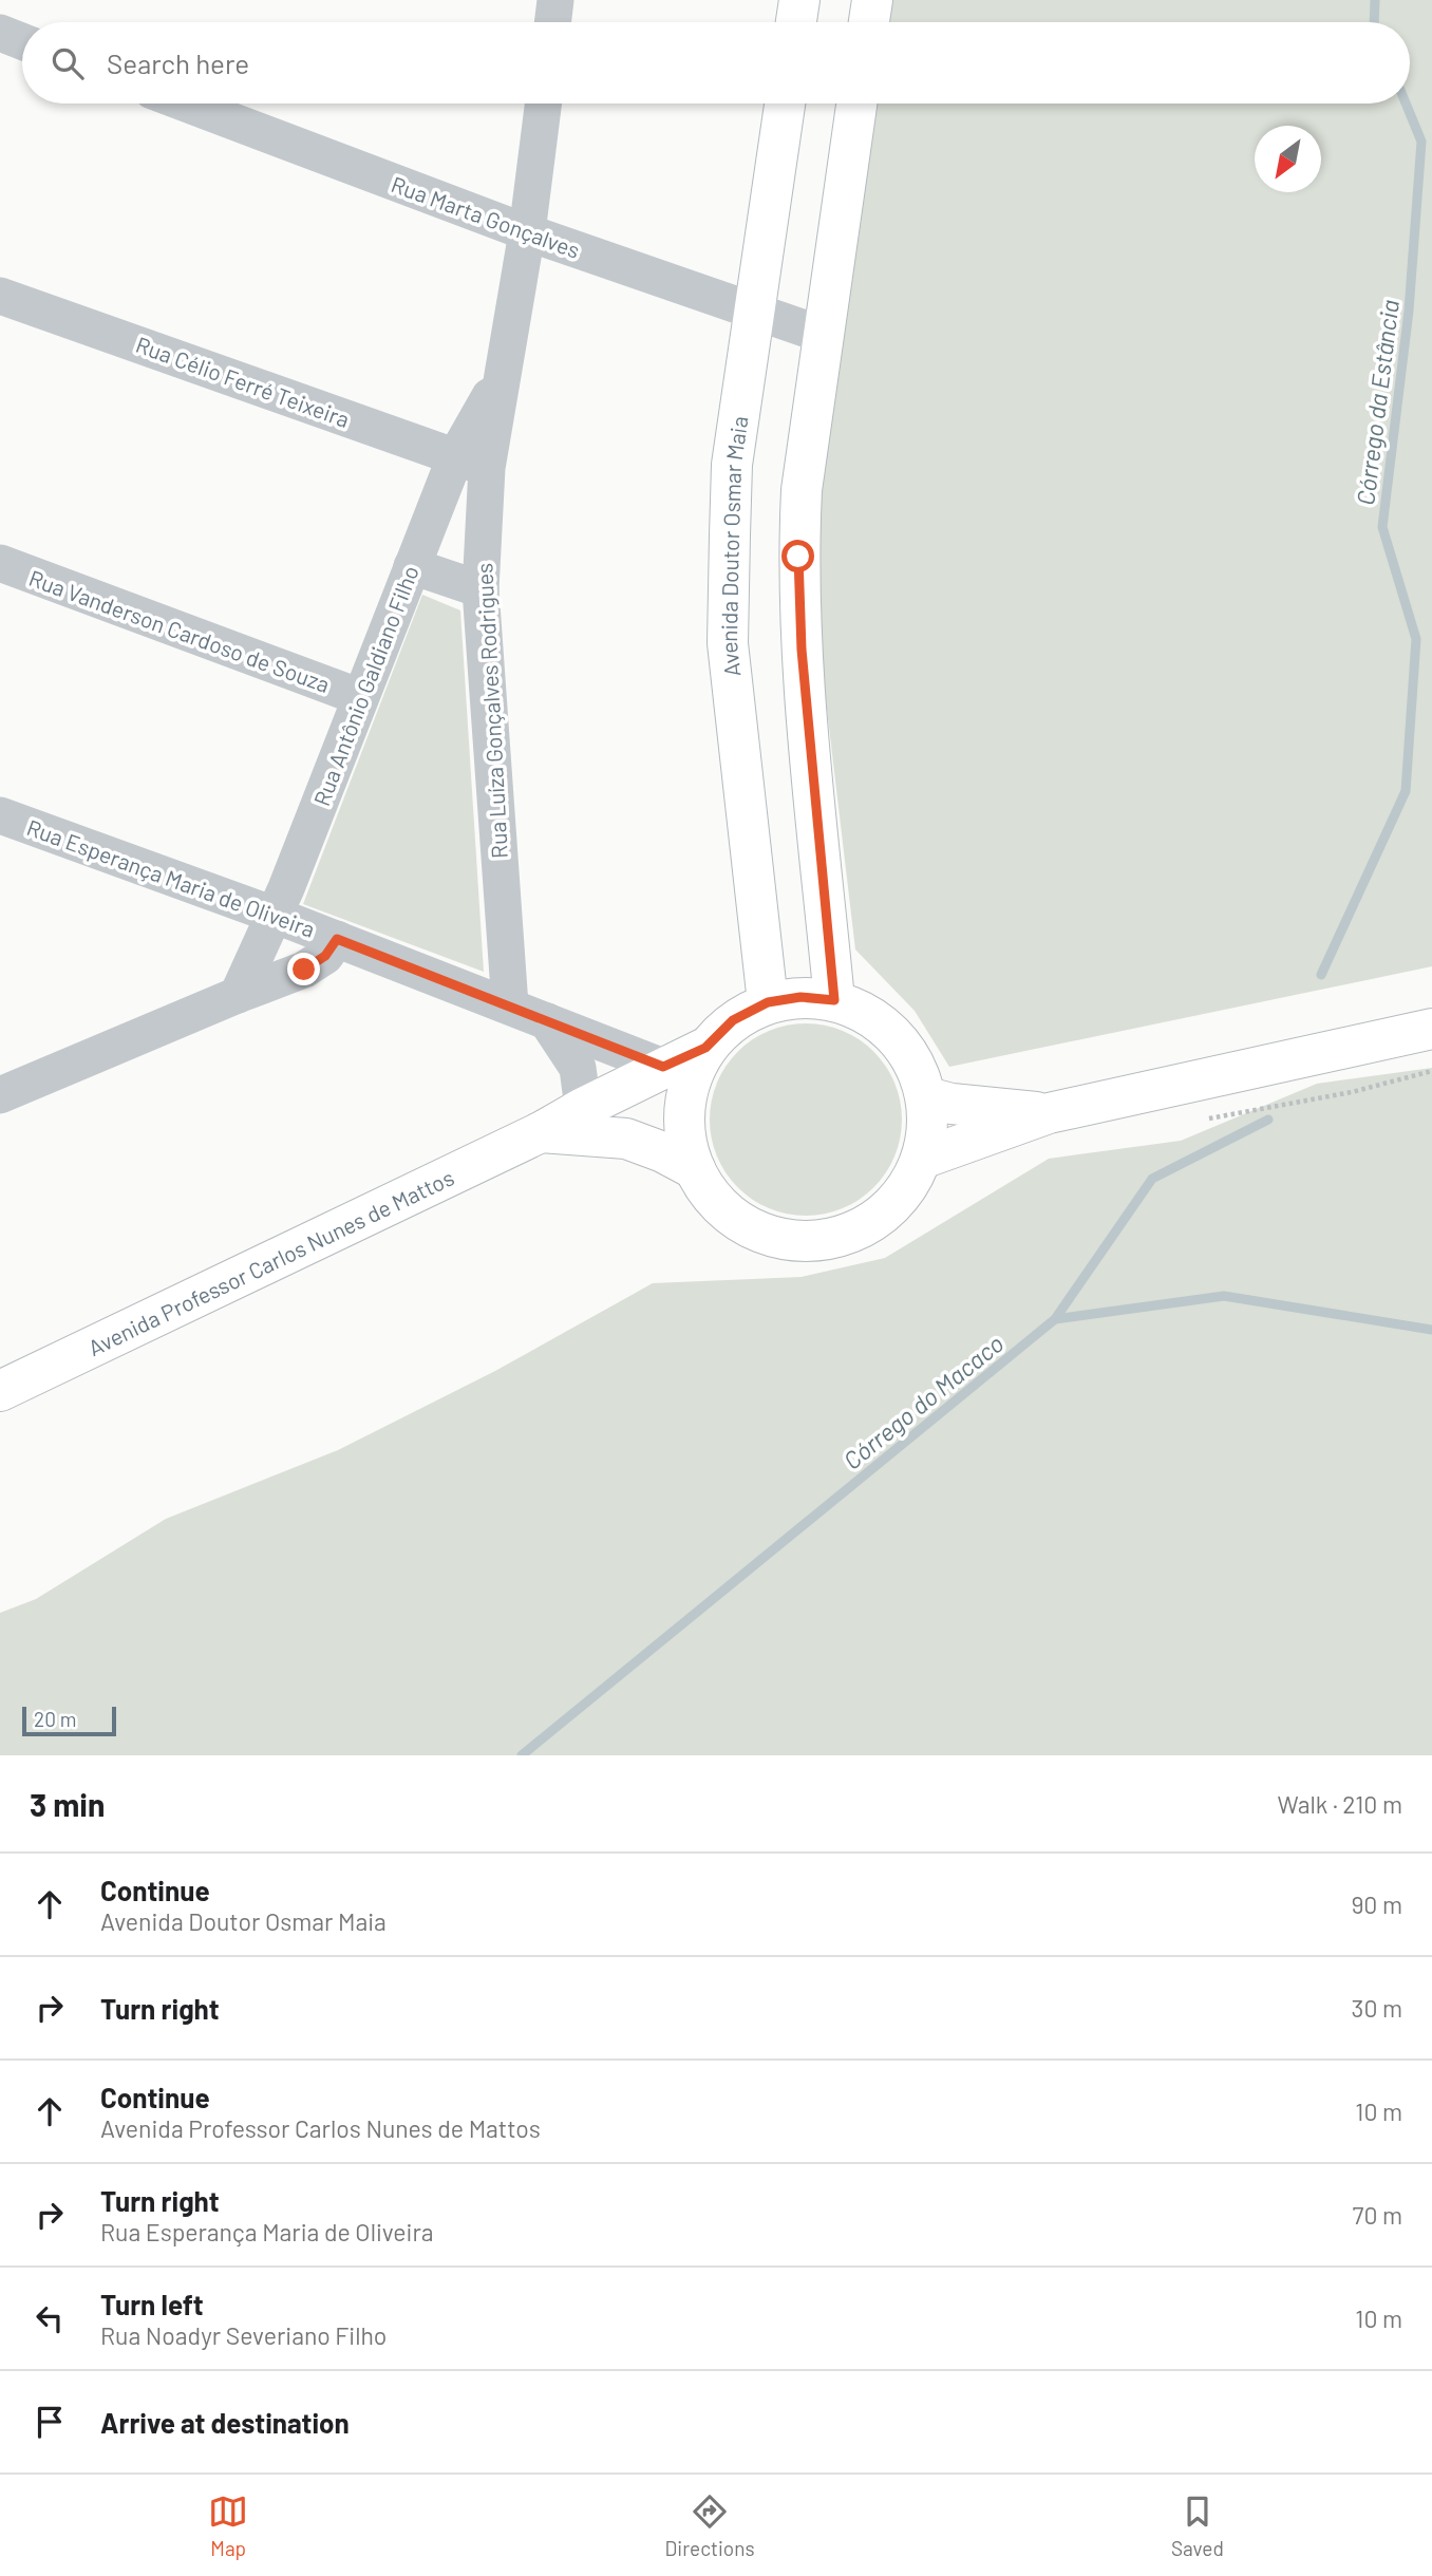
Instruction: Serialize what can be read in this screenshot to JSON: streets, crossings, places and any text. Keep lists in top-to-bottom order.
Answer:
{
  "streets": {
    "main road": ["Avenida Doutor Osmar Maia", "Avenida Professor Carlos Nunes de Mattos"],
    "street": [
      "Rua Marta Gonçalves",
      "Rua Célio Ferré Teixeira",
      "Rua Vanderson Cardoso de Souza",
      "Rua Antônio Galdiano Filho",
      "Rua Luíza Gonçalves Rodrigues",
      "Rua Esperança Maria de Oliveira"
    ]
  },
  "crossings": [
    ["Rua Marta Gonçalves", "Avenida Doutor Osmar Maia"],
    ["Rua Marta Gonçalves", "Rua Luíza Gonçalves Rodrigues"],
    ["Rua Célio Ferré Teixeira", "Rua Antônio Galdiano Filho"],
    ["Rua Célio Ferré Teixeira", "Rua Luíza Gonçalves Rodrigues"],
    ["Avenida Doutor Osmar Maia", "Avenida Professor Carlos Nunes de Mattos"],
    ["Rua Vanderson Cardoso de Souza", "Rua Antônio Galdiano Filho"],
    ["Rua Antônio Galdiano Filho", "Rua Luíza Gonçalves Rodrigues"],
    ["Rua Antônio Galdiano Filho", "Rua Esperança Maria de Oliveira"],
    ["Rua Luíza Gonçalves Rodrigues", "Rua Esperança Maria de Oliveira"],
    ["Rua Esperança Maria de Oliveira", "Avenida Professor Carlos Nunes de Mattos"]
  ],
  "water": ["Córrego da Estância", "Córrego do Macaco"],
  "scale_bar": "20 m",
  "north": "bottom left",
  "page": {
    "search": "Search here",
    "scale": "20 m",
    "heading": ["3 min", "Walk · 210 m"],
    "list": [
      ["Continue", "Avenida Doutor Osmar Maia", "90 m"],
      ["Turn right", "30 m"],
      ["Continue", "Avenida Professor Carlos Nunes de Mattos", "10 m"],
      ["Turn right", "Rua Esperança Maria de Oliveira", "70 m"],
      ["Turn left", "Rua Noadyr Severiano Filho", "10 m"],
      "Arrive at destination"
    ],
    "nav": ["Map", "Directions", "Saved"]
  }
}
